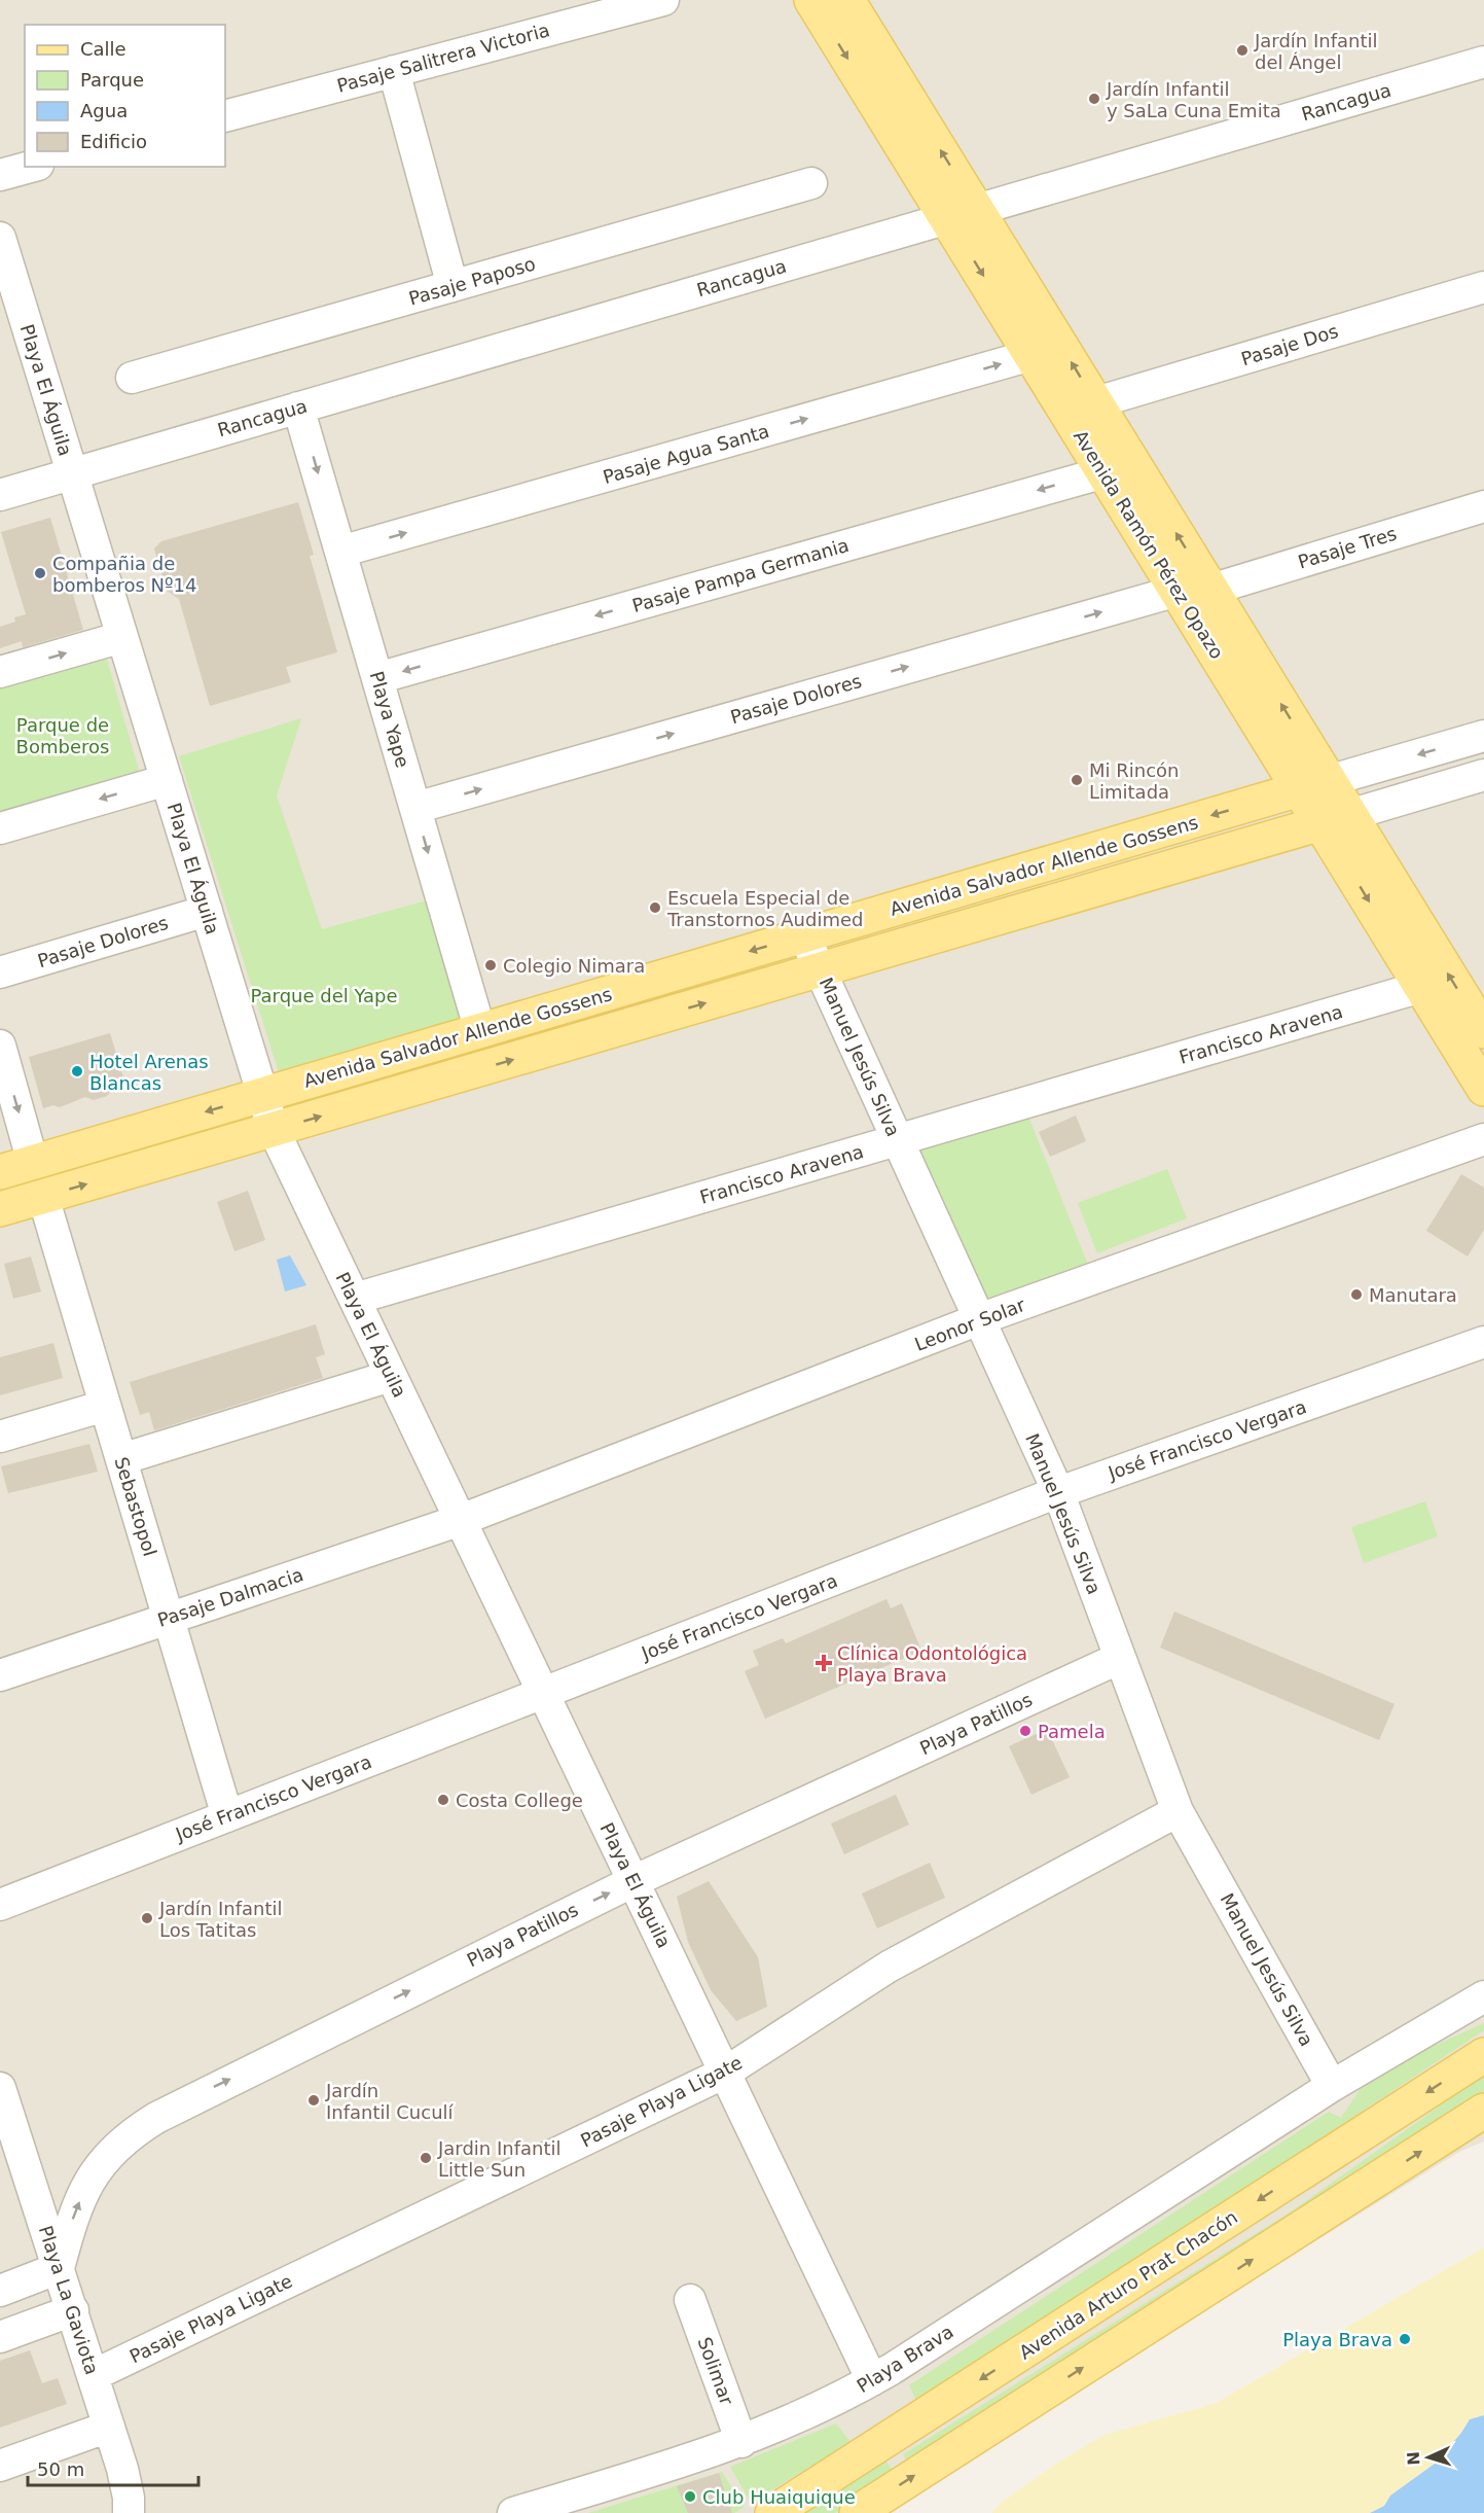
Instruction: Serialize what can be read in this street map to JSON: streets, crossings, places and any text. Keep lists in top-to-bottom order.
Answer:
{
  "streets": {
    "main road": ["Avenida Ramón Pérez Opazo", "Avenida Salvador Allende Gossens", "Avenida Arturo Prat Chacón"],
    "street": [
      "Pasaje Salitrera Victoria",
      "Rancagua",
      "Pasaje Paposo",
      "Pasaje Dos",
      "Playa El Águila",
      "Pasaje Agua Santa",
      "Pasaje Tres",
      "Pasaje Pampa Germania",
      "Pasaje Dolores",
      "Playa Yape",
      "Francisco Aravena",
      "Manuel Jesús Silva",
      "Leonor Solar",
      "José Francisco Vergara",
      "Sebastopol",
      "Pasaje Dalmacia",
      "Playa Patillos",
      "Pasaje Playa Ligate",
      "Playa La Gaviota",
      "Playa Brava",
      "Solimar"
    ]
  },
  "crossings": [
    ["Rancagua", "Playa El Águila"],
    ["Rancagua", "Avenida Ramón Pérez Opazo"],
    ["Rancagua", "Playa Yape"],
    ["Pasaje Dos", "Avenida Ramón Pérez Opazo"],
    ["Playa El Águila", "Pasaje Dolores"],
    ["Playa El Águila", "Avenida Salvador Allende Gossens"],
    ["Playa El Águila", "Francisco Aravena"],
    ["Playa El Águila", "Leonor Solar"],
    ["Playa El Águila", "José Francisco Vergara"],
    ["Playa El Águila", "Pasaje Dalmacia"],
    ["Playa El Águila", "Playa Patillos"],
    ["Playa El Águila", "Pasaje Playa Ligate"],
    ["Playa El Águila", "Playa Brava"],
    ["Pasaje Agua Santa", "Avenida Ramón Pérez Opazo"],
    ["Pasaje Agua Santa", "Playa Yape"],
    ["Avenida Ramón Pérez Opazo", "Pasaje Tres"],
    ["Avenida Ramón Pérez Opazo", "Pasaje Pampa Germania"],
    ["Avenida Ramón Pérez Opazo", "Pasaje Dolores"],
    ["Avenida Ramón Pérez Opazo", "Avenida Salvador Allende Gossens"],
    ["Avenida Ramón Pérez Opazo", "Francisco Aravena"],
    ["Pasaje Pampa Germania", "Playa Yape"],
    ["Pasaje Dolores", "Playa Yape"],
    ["Playa Yape", "Avenida Salvador Allende Gossens"],
    ["Avenida Salvador Allende Gossens", "Manuel Jesús Silva"],
    ["Avenida Salvador Allende Gossens", "Sebastopol"],
    ["Francisco Aravena", "Manuel Jesús Silva"],
    ["Manuel Jesús Silva", "Leonor Solar"],
    ["Manuel Jesús Silva", "José Francisco Vergara"],
    ["Manuel Jesús Silva", "Playa Patillos"],
    ["Manuel Jesús Silva", "Pasaje Playa Ligate"],
    ["Manuel Jesús Silva", "Playa Brava"],
    ["Leonor Solar", "Pasaje Dalmacia"],
    ["José Francisco Vergara", "Sebastopol"],
    ["Sebastopol", "Pasaje Dalmacia"],
    ["Playa Patillos", "Playa La Gaviota"],
    ["Pasaje Playa Ligate", "Playa La Gaviota"],
    ["Playa Brava", "Solimar"]
  ],
  "one_way": [
    "Pasaje Agua Santa",
    "Pasaje Pampa Germania",
    "Pasaje Dolores",
    "Playa Yape",
    "Playa Patillos"
  ],
  "parks": ["Parque de Bomberos", "Parque del Yape"],
  "places": {
    "other": [
      "Jardín Infantil del Ángel",
      "Jardín Infantil y SaLa Cuna Emita",
      "Compañia de bomberos Nº14",
      "Mi Rincón Limitada",
      "Escuela Especial de Transtornos Audimed",
      "Colegio Nimara",
      "Hotel Arenas Blancas",
      "Manutara",
      "Pamela",
      "Costa College",
      "Jardín Infantil Los Tatitas",
      "Jardín Infantil Cuculí",
      "Jardin Infantil Little Sun",
      "Playa Brava",
      "Club Huaiquique"
    ],
    "health": ["Clínica Odontológica Playa Brava"]
  },
  "legend": [
    "Calle",
    "Parque",
    "Agua",
    "Edificio"
  ],
  "scale_bar": "50 m",
  "north": "left"
}
